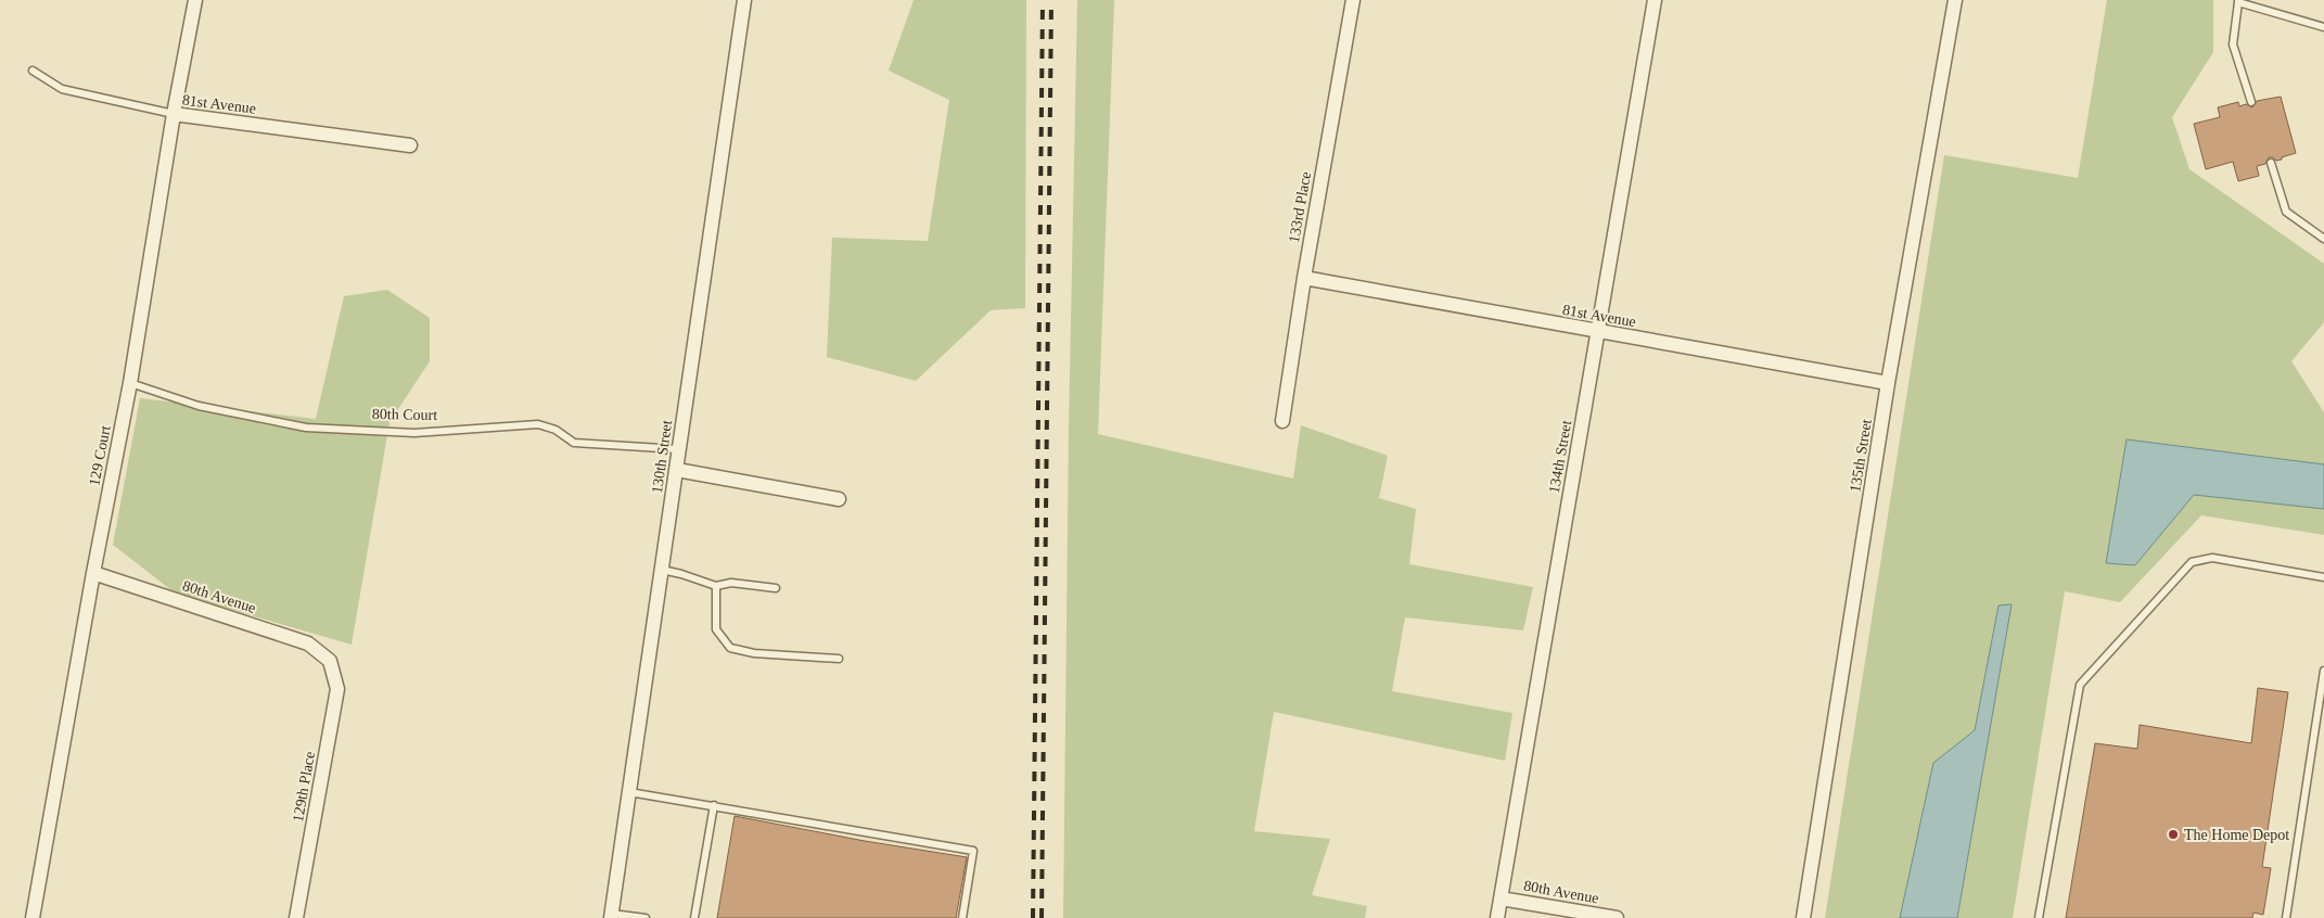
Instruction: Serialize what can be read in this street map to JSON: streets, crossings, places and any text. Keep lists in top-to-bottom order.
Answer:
{
  "streets": {
    "street": [
      "81st Avenue",
      "133rd Place",
      "129 Court",
      "135th Street",
      "130th Street",
      "134th Street",
      "80th Avenue",
      "129th Place"
    ],
    "lane": ["80th Court"]
  },
  "crossings": [
    ["81st Avenue", "133rd Place"],
    ["81st Avenue", "129 Court"],
    ["81st Avenue", "135th Street"],
    ["81st Avenue", "134th Street"],
    ["80th Court", "129 Court"],
    ["80th Court", "130th Street"],
    ["129 Court", "80th Avenue"],
    ["134th Street", "80th Avenue"],
    ["80th Avenue", "129th Place"]
  ],
  "places": ["The Home Depot"]
}
